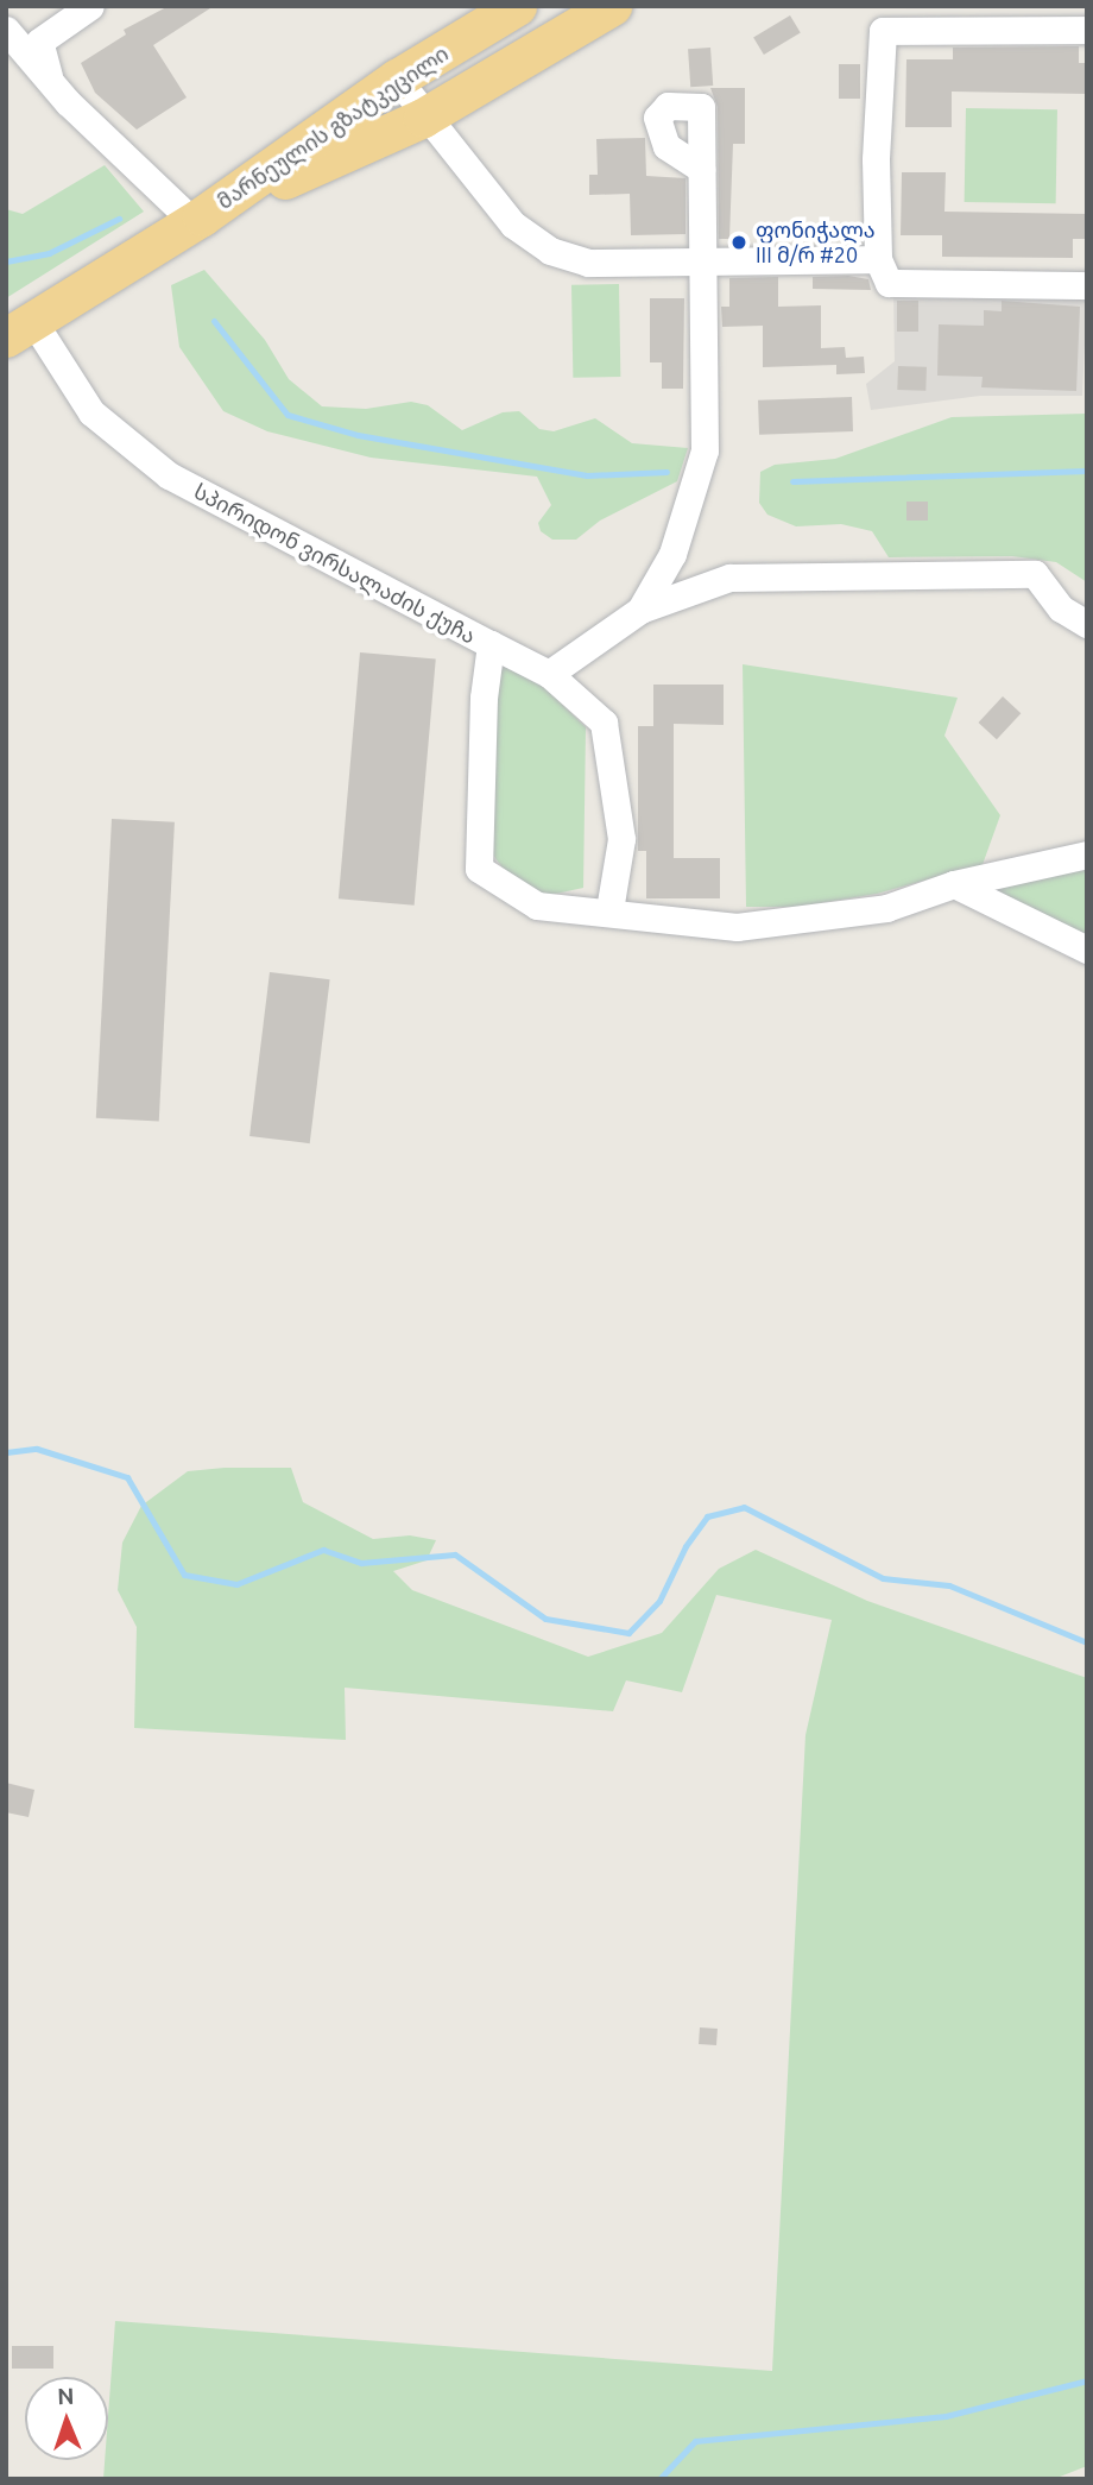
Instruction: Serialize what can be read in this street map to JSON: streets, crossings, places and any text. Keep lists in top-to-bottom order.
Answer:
{
  "streets": {
    "highway": ["მარნეულის გზატკეცილი"],
    "street": ["სპირიდონ ვირსალაძის ქუჩა"]
  },
  "places": ["ფონიჭალა III მ/რ #20"],
  "north": "top"
}
